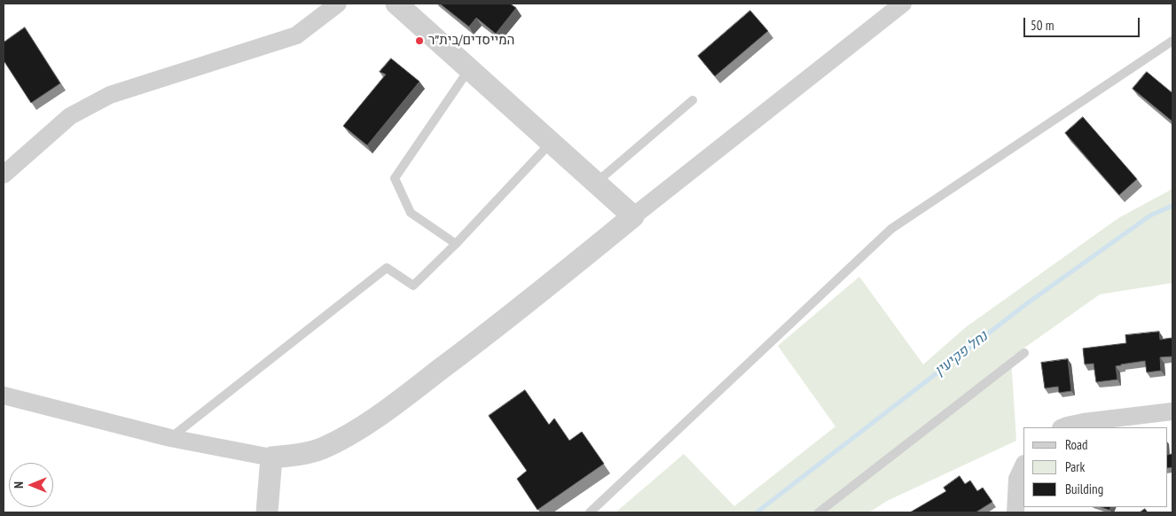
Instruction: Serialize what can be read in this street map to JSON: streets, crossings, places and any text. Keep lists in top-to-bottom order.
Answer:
{
  "water": ["נחל פקיעין"],
  "places": ["המייסדים/בית״ר"],
  "legend": ["Road", "Park", "Building"],
  "scale_bar": "50 m",
  "north": "left"
}
